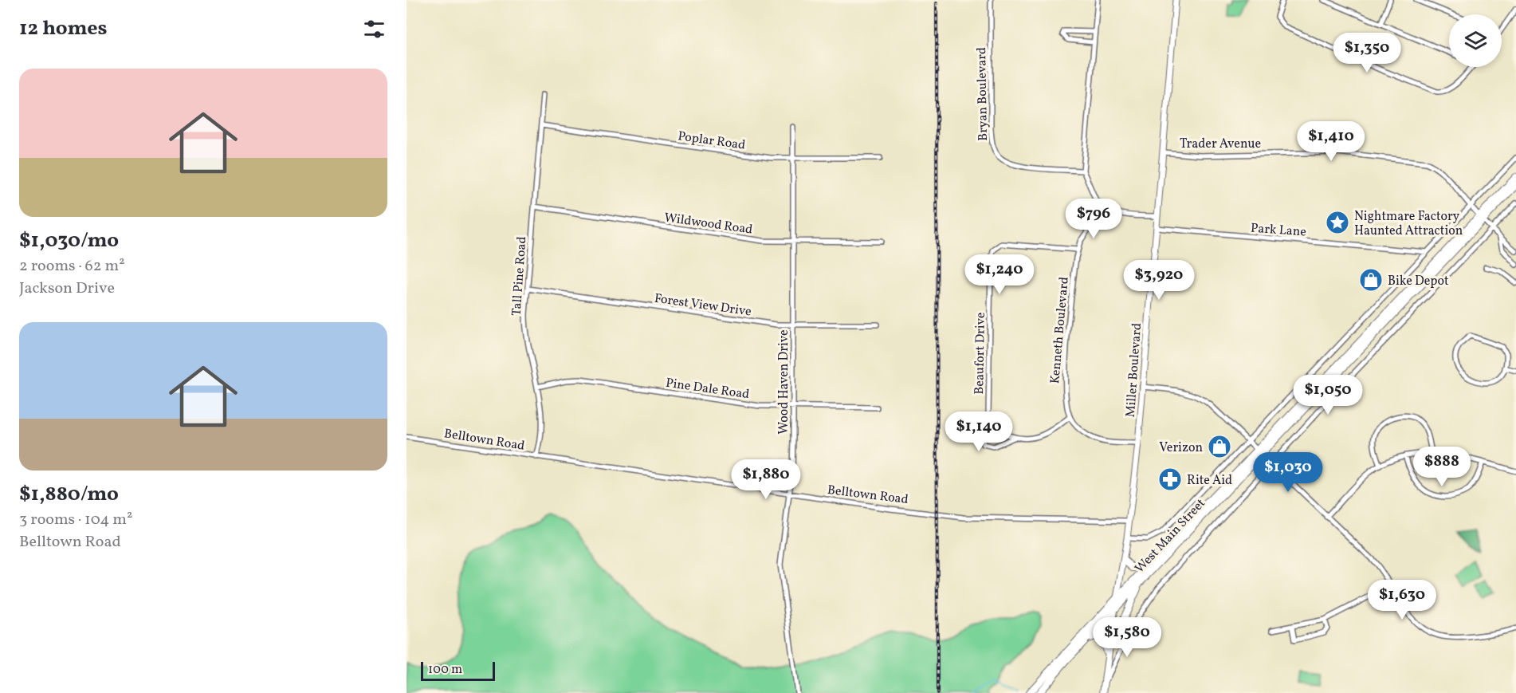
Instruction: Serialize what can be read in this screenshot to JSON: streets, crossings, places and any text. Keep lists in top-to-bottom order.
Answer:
{
  "streets": {
    "main road": ["West Main Street"],
    "street": [
      "Bryan Boulevard",
      "Poplar Road",
      "Trader Avenue",
      "Wildwood Road",
      "Park Lane",
      "Tall Pine Road",
      "Forest View Drive",
      "Kenneth Boulevard",
      "Beaufort Drive",
      "Miller Boulevard",
      "Wood Haven Drive",
      "Pine Dale Road",
      "Belltown Road"
    ]
  },
  "crossings": [
    ["Poplar Road", "Tall Pine Road"],
    ["Poplar Road", "Wood Haven Drive"],
    ["Trader Avenue", "Miller Boulevard"],
    ["Trader Avenue", "West Main Street"],
    ["Wildwood Road", "Tall Pine Road"],
    ["Wildwood Road", "Wood Haven Drive"],
    ["Park Lane", "Miller Boulevard"],
    ["Tall Pine Road", "Forest View Drive"],
    ["Tall Pine Road", "Pine Dale Road"],
    ["Tall Pine Road", "Belltown Road"],
    ["Forest View Drive", "Wood Haven Drive"],
    ["Kenneth Boulevard", "Beaufort Drive"],
    ["Miller Boulevard", "Belltown Road"],
    ["Miller Boulevard", "West Main Street"],
    ["Wood Haven Drive", "Pine Dale Road"],
    ["Wood Haven Drive", "Belltown Road"]
  ],
  "places": {
    "place": ["Nightmare Factory Haunted Attraction"],
    "shop": ["Bike Depot", "Verizon"],
    "pharmacy": ["Rite Aid"]
  },
  "scale_bar": "100 m",
  "page": {
    "heading": "12 homes",
    "price": [
      "$1,350",
      "$1,410",
      "$796",
      "$1,240",
      "$3,920",
      "$1,050",
      "$1,140",
      "$888",
      "$1,030",
      "$1,880",
      "$1,630",
      "$1,580"
    ],
    "list": [
      {
        "name": "$1,030/mo",
        "note": "2 rooms · 62 m² · Jackson Drive"
      },
      {
        "name": "$1,880/mo",
        "note": "3 rooms · 104 m² · Belltown Road"
      }
    ],
    "scale": "100 m"
  }
}
